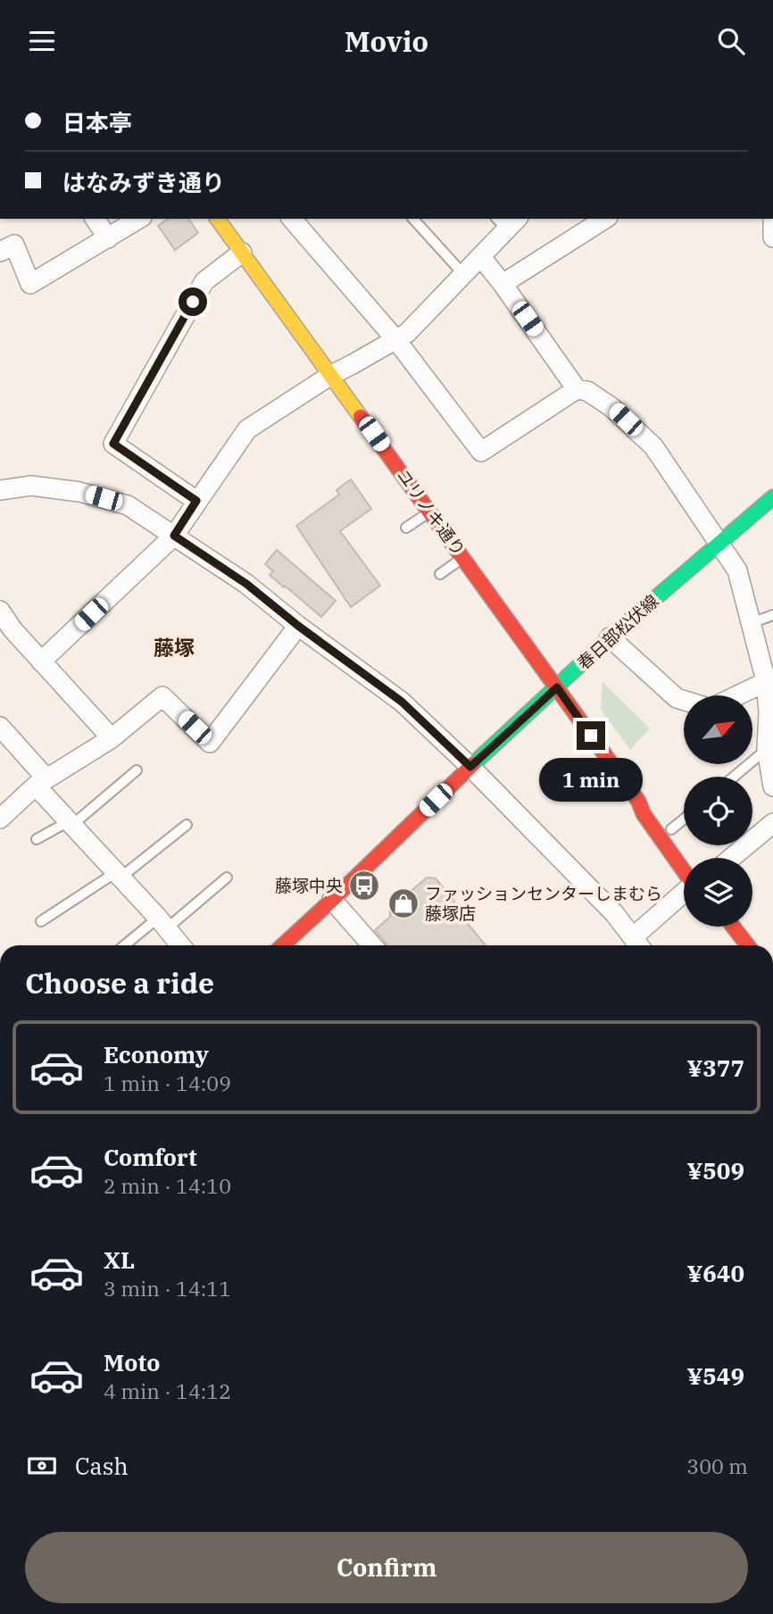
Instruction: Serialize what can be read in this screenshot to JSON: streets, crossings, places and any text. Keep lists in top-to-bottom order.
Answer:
{
  "streets": {
    "street": ["ユリノキ通り", "春日部松伏線"]
  },
  "crossings": [
    ["ユリノキ通り", "春日部松伏線"]
  ],
  "districts": ["藤塚"],
  "places": {
    "bus stop": ["藤塚中央"],
    "shop": ["ファッションセンターしまむら 藤塚店"]
  },
  "north": "top right",
  "page": {
    "header": "Movio",
    "banner": ["日本亭", "はなみずき通り"],
    "bubble": "1 min",
    "heading": "Choose a ride",
    "list": [
      {
        "name": "Economy",
        "note": "1 min · 14:09",
        "value": "¥377"
      },
      {
        "name": "Comfort",
        "note": "2 min · 14:10",
        "value": "¥509"
      },
      {
        "name": "XL",
        "note": "3 min · 14:11",
        "value": "¥640"
      },
      {
        "name": "Moto",
        "note": "4 min · 14:12",
        "value": "¥549"
      }
    ],
    "pay": ["Cash", "300 m"],
    "buttons": "Confirm"
  }
}
